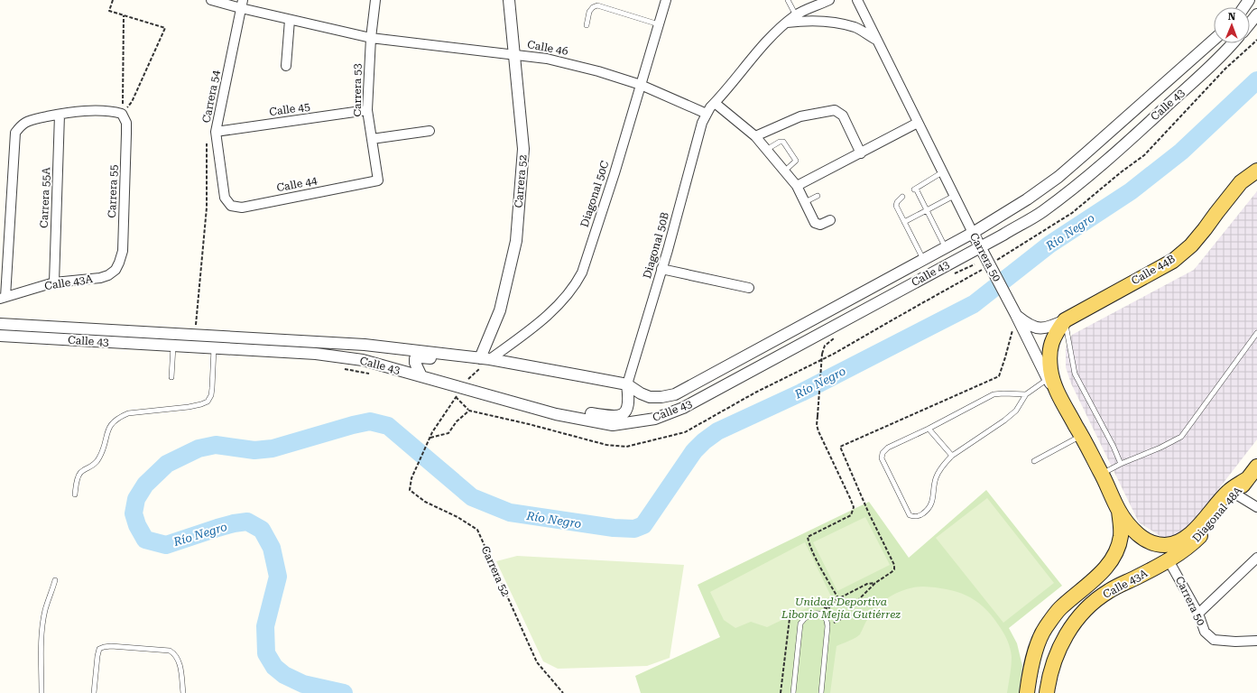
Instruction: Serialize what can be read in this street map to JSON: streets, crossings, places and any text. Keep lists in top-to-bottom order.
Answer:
{
  "streets": {
    "main road": [
      "Carrera 50",
      "Calle 44B",
      "Calle 43A",
      "Diagonal 48A"
    ],
    "street": [
      "Calle 46",
      "Carrera 53",
      "Carrera 54",
      "Calle 43",
      "Calle 45",
      "Carrera 52",
      "Calle 44",
      "Carrera 55",
      "Diagonal 50C",
      "Carrera 55A",
      "Diagonal 50B"
    ]
  },
  "crossings": [
    ["Calle 46", "Carrera 53"],
    ["Calle 46", "Carrera 54"],
    ["Calle 46", "Carrera 52"],
    ["Calle 46", "Diagonal 50C"],
    ["Calle 46", "Diagonal 50B"],
    ["Carrera 53", "Calle 45"],
    ["Carrera 53", "Calle 44"],
    ["Carrera 54", "Calle 45"],
    ["Carrera 54", "Calle 44"],
    ["Calle 43", "Carrera 52"],
    ["Calle 43", "Diagonal 50C"],
    ["Calle 43", "Diagonal 50B"],
    ["Calle 43", "Carrera 50"],
    ["Carrera 52", "Diagonal 50C"],
    ["Carrera 55", "Calle 43A"],
    ["Carrera 55A", "Calle 43A"],
    ["Carrera 50", "Calle 44B"],
    ["Carrera 50", "Calle 43A"],
    ["Calle 43A", "Diagonal 48A"]
  ],
  "water": ["Río Negro"],
  "parks": ["Unidad Deportiva Liborio Mejía Gutiérrez"],
  "north": "top"
}
